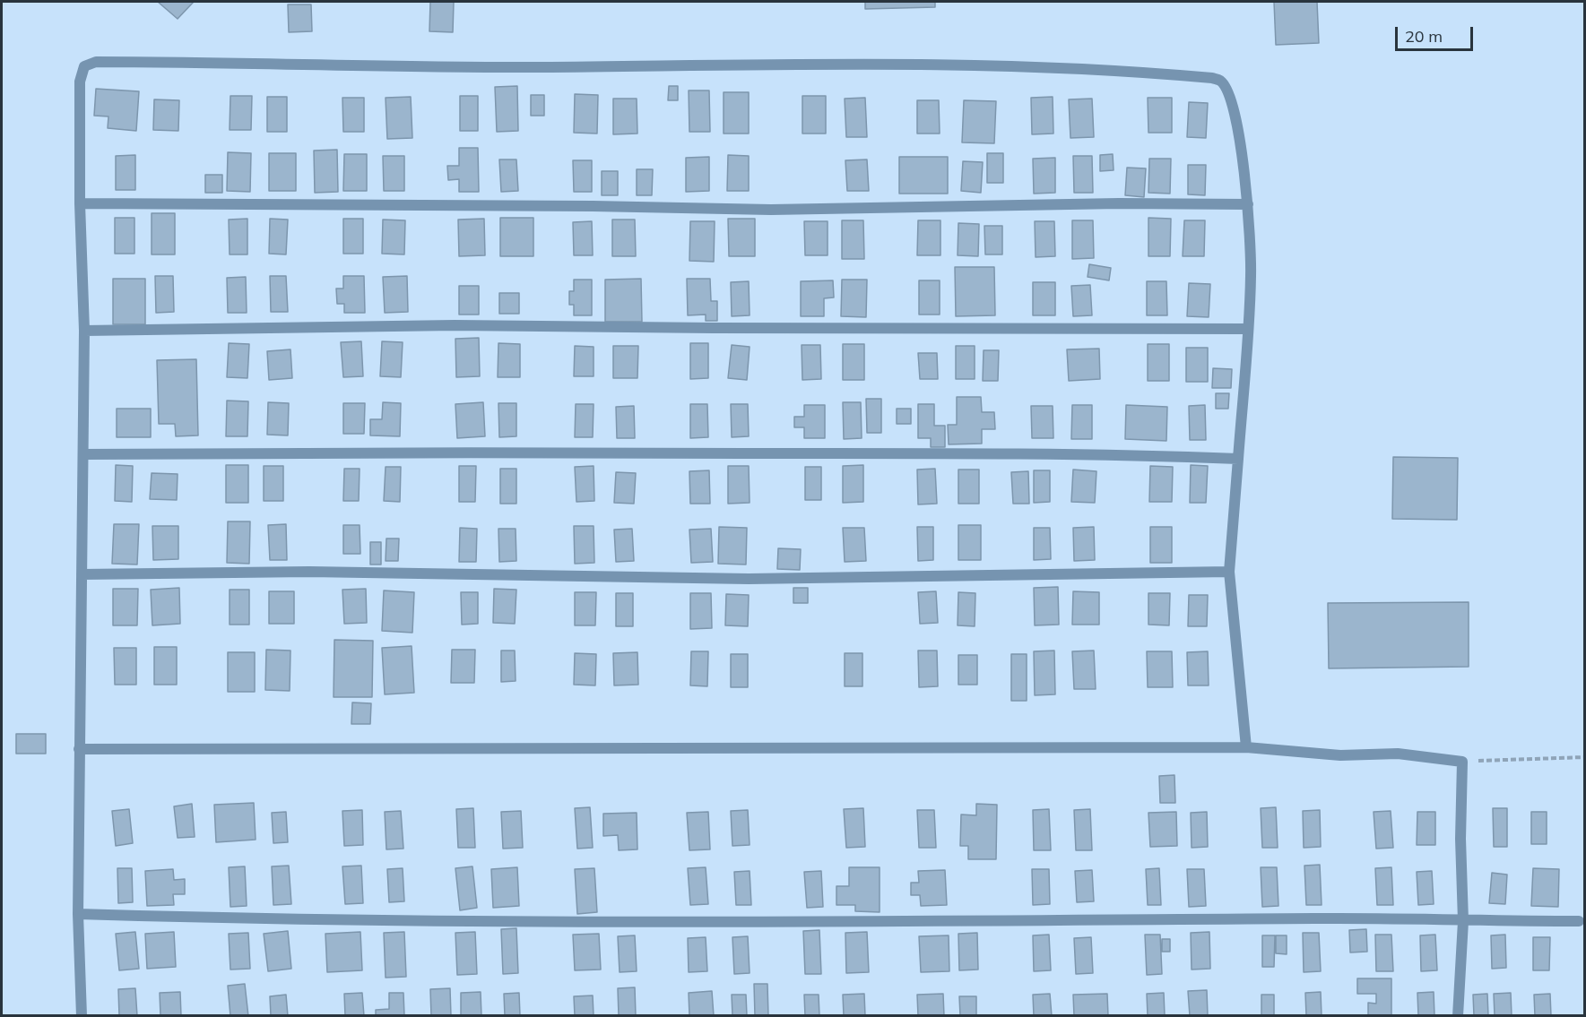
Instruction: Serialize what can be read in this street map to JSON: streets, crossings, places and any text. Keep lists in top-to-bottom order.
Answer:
{
  "scale_bar": "20 m"
}
